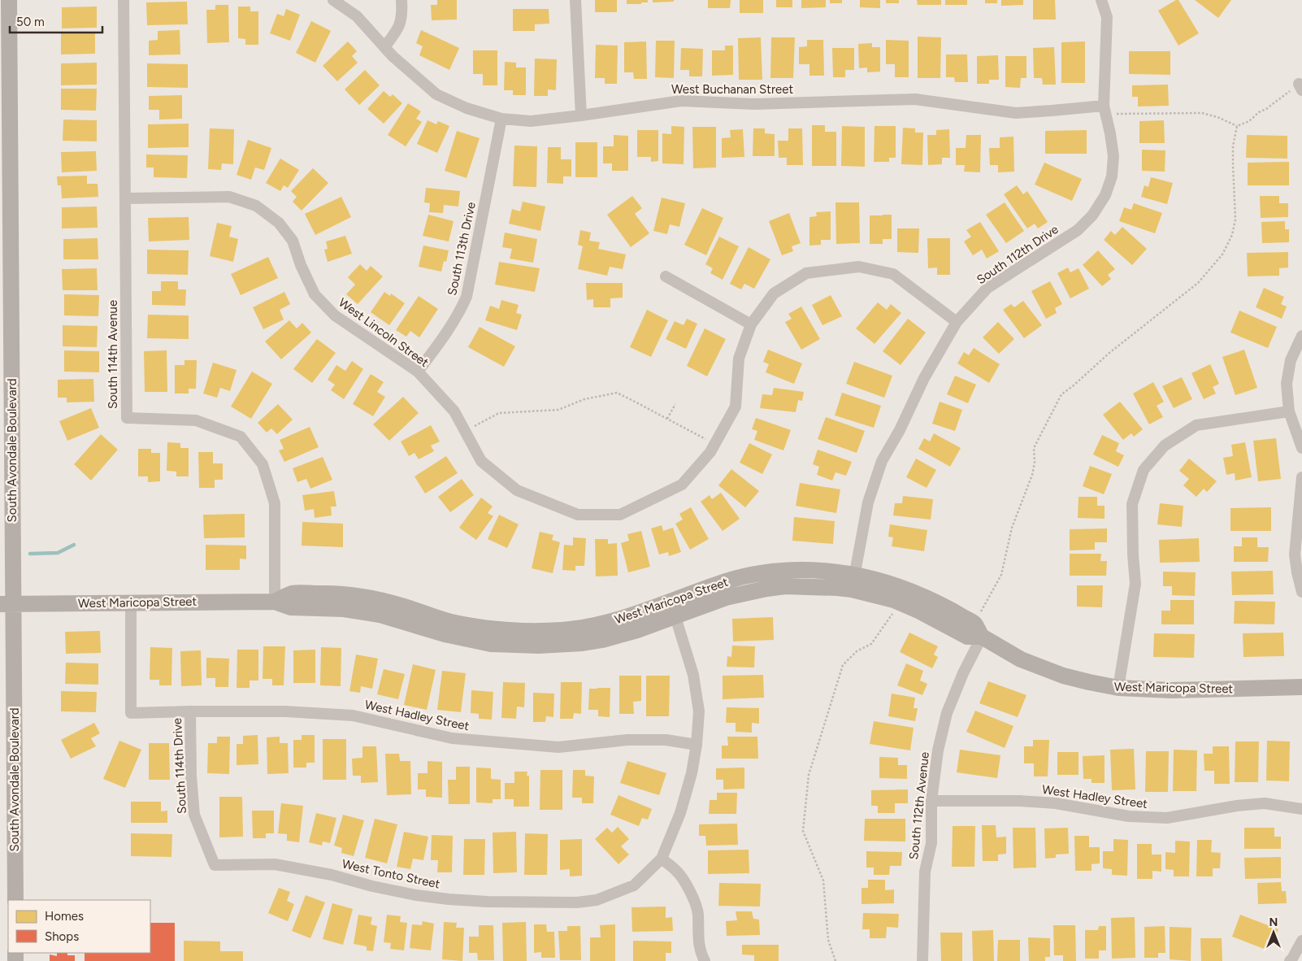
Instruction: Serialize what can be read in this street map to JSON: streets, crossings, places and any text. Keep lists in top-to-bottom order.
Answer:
{
  "streets": {
    "street": [
      "West Buchanan Street",
      "South 113th Drive",
      "South 112th Drive",
      "West Lincoln Street",
      "South 114th Avenue",
      "South Avondale Boulevard",
      "West Maricopa Street",
      "West Hadley Street",
      "South 114th Drive",
      "South 112th Avenue",
      "West Tonto Street"
    ]
  },
  "crossings": [
    ["West Buchanan Street", "South 113th Drive"],
    ["West Buchanan Street", "South 112th Drive"],
    ["South 113th Drive", "West Lincoln Street"],
    ["South 112th Drive", "West Lincoln Street"],
    ["South 112th Drive", "West Maricopa Street"],
    ["West Lincoln Street", "South 114th Avenue"],
    ["South 114th Avenue", "West Maricopa Street"],
    ["South Avondale Boulevard", "West Maricopa Street"],
    ["West Maricopa Street", "West Hadley Street"],
    ["West Maricopa Street", "South 112th Avenue"],
    ["West Hadley Street", "South 114th Drive"],
    ["West Hadley Street", "South 112th Avenue"],
    ["South 114th Drive", "West Tonto Street"]
  ],
  "legend": ["Homes", "Shops"],
  "scale_bar": "50 m",
  "north": "top"
}
